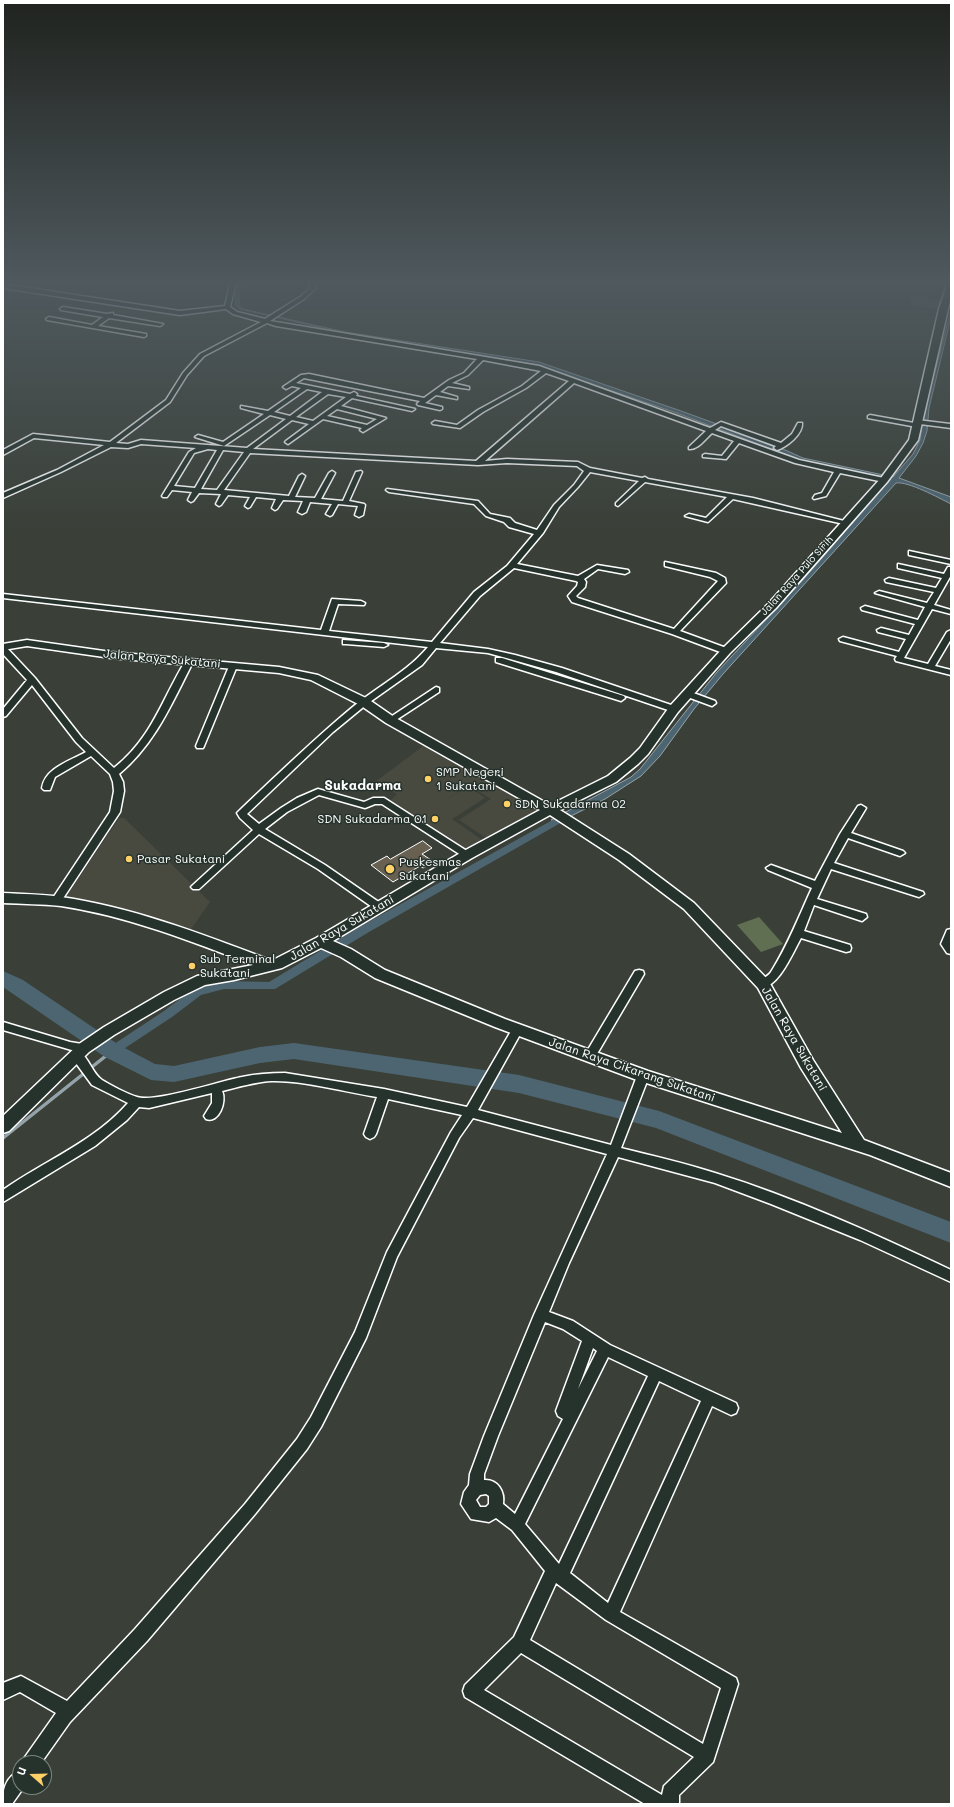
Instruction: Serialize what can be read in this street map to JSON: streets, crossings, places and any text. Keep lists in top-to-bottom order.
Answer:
{
  "streets": {
    "street": ["Jalan Raya Pulo Sirih", "Jalan Raya Sukatani", "Jalan Raya Cikarang Sukatani"]
  },
  "crossings": [
    ["Jalan Raya Pulo Sirih", "Jalan Raya Sukatani"],
    ["Jalan Raya Sukatani", "Jalan Raya Cikarang Sukatani"]
  ],
  "districts": ["Sukadarma"],
  "places": [
    "SMP Negeri 1 Sukatani",
    "SDN Sukadarma 02",
    "SDN Sukadarma 01",
    "Pasar Sukatani",
    "Puskesmas Sukatani",
    "Sub Terminal Sukatani"
  ],
  "north": "left"
}
